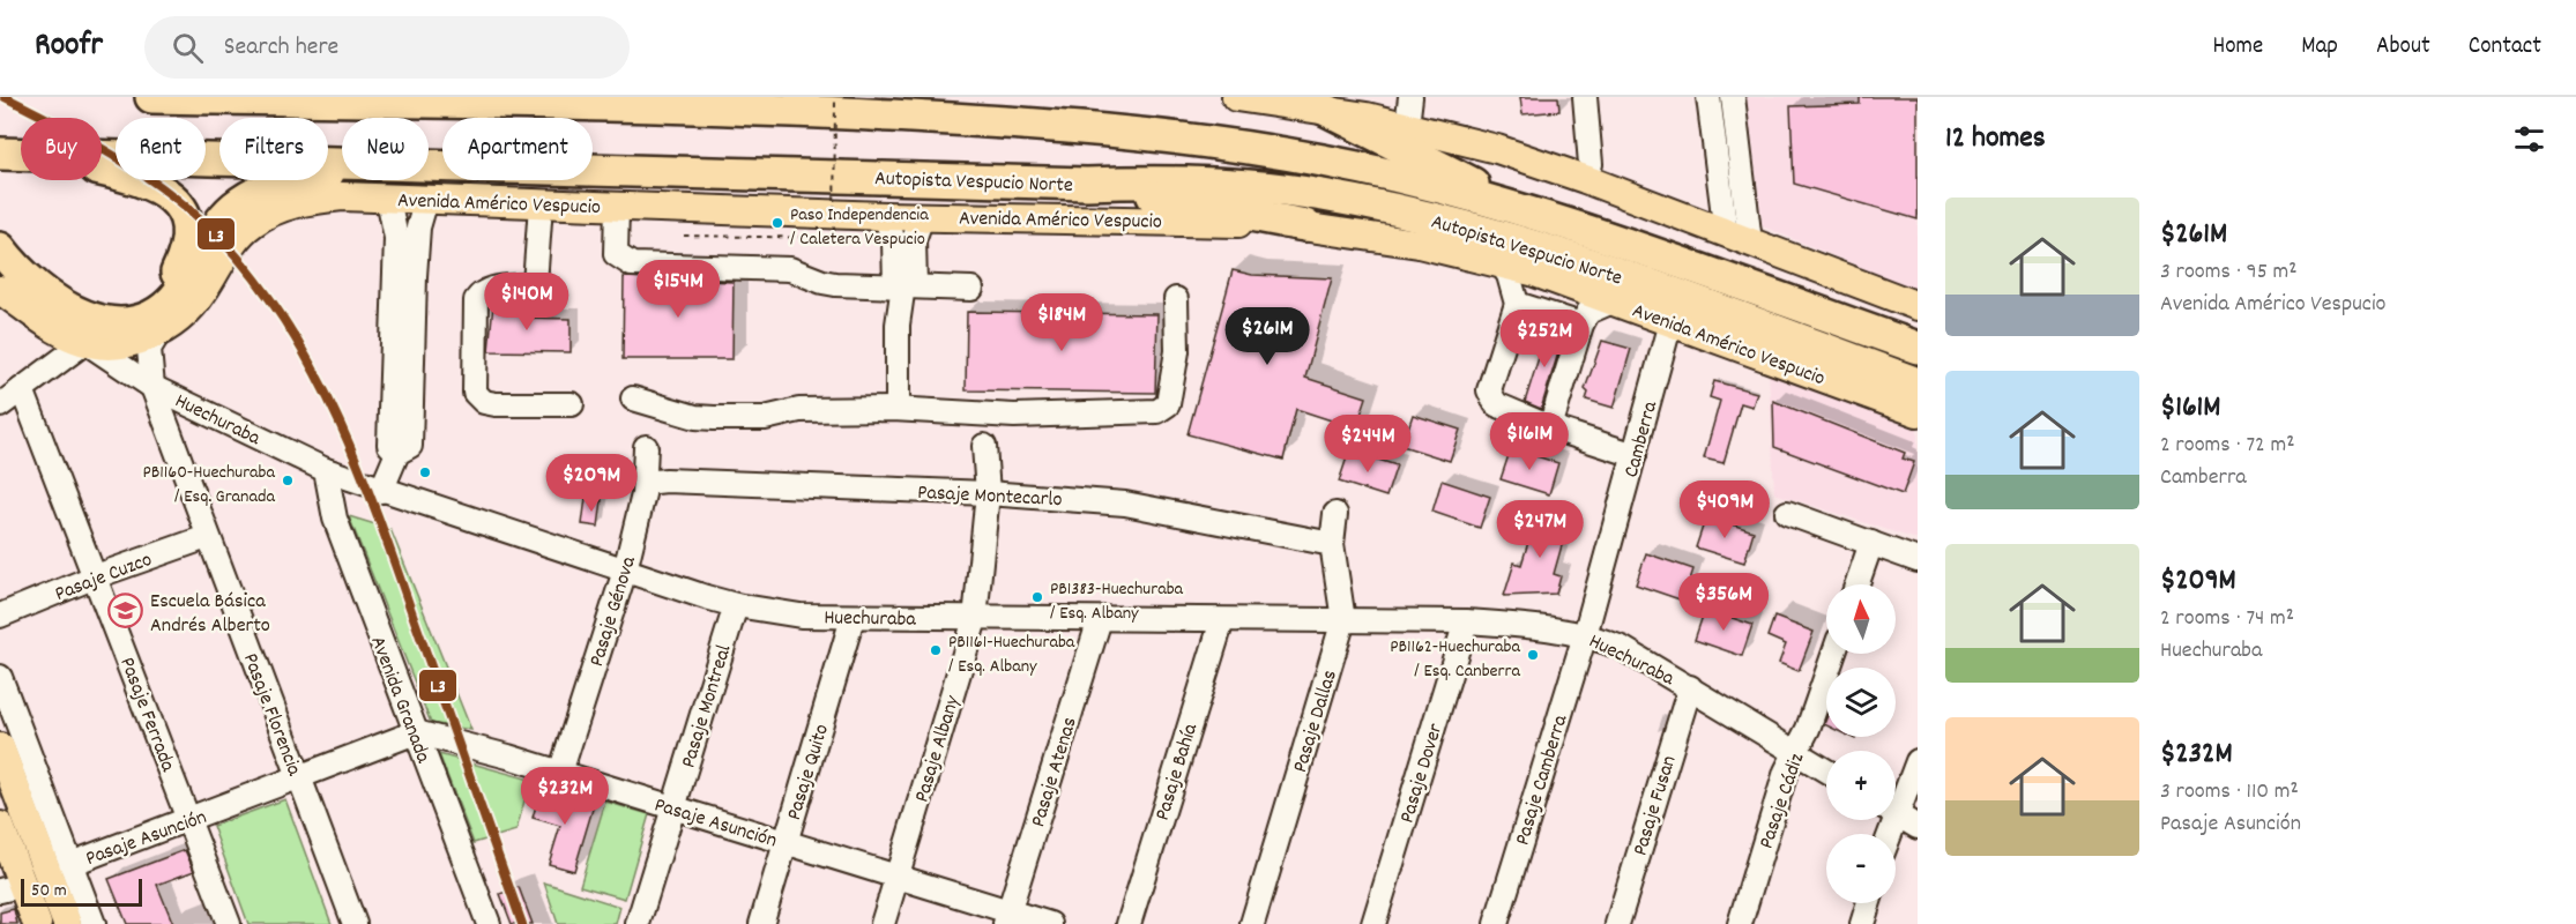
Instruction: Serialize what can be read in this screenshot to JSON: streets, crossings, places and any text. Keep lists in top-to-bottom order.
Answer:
{
  "streets": {
    "highway": ["Autopista Vespucio Norte"],
    "main road": ["Avenida Américo Vespucio"],
    "street": [
      "Huechuraba",
      "Camberra",
      "Pasaje Montecarlo",
      "Pasaje Cuzco",
      "Pasaje Génova",
      "Avenida Granada",
      "Pasaje Montreal",
      "Pasaje Ferrada",
      "Pasaje Florencia",
      "Pasaje Dallas",
      "Pasaje Albany",
      "Pasaje Quito",
      "Pasaje Atenas",
      "Pasaje Bahía",
      "Pasaje Dover",
      "Pasaje Camberra",
      "Pasaje Cádiz",
      "Pasaje Fusan",
      "Pasaje Asunción"
    ]
  },
  "crossings": [
    ["Avenida Américo Vespucio", "Huechuraba"],
    ["Avenida Américo Vespucio", "Camberra"],
    ["Huechuraba", "Camberra"],
    ["Huechuraba", "Pasaje Génova"],
    ["Huechuraba", "Avenida Granada"],
    ["Huechuraba", "Pasaje Montreal"],
    ["Huechuraba", "Pasaje Florencia"],
    ["Huechuraba", "Pasaje Dallas"],
    ["Huechuraba", "Pasaje Albany"],
    ["Huechuraba", "Pasaje Quito"],
    ["Huechuraba", "Pasaje Atenas"],
    ["Huechuraba", "Pasaje Bahía"],
    ["Huechuraba", "Pasaje Dover"],
    ["Huechuraba", "Pasaje Camberra"],
    ["Huechuraba", "Pasaje Cádiz"],
    ["Huechuraba", "Pasaje Fusan"],
    ["Camberra", "Pasaje Camberra"],
    ["Pasaje Montecarlo", "Pasaje Génova"],
    ["Pasaje Montecarlo", "Pasaje Dallas"],
    ["Pasaje Montecarlo", "Pasaje Albany"],
    ["Pasaje Cuzco", "Pasaje Ferrada"],
    ["Pasaje Cuzco", "Pasaje Florencia"],
    ["Pasaje Génova", "Pasaje Asunción"],
    ["Avenida Granada", "Pasaje Asunción"],
    ["Pasaje Montreal", "Pasaje Asunción"],
    ["Pasaje Ferrada", "Pasaje Asunción"],
    ["Pasaje Florencia", "Pasaje Asunción"],
    ["Pasaje Albany", "Pasaje Asunción"],
    ["Pasaje Quito", "Pasaje Asunción"],
    ["Pasaje Atenas", "Pasaje Asunción"]
  ],
  "places": {
    "other": [
      "Paso Independencia / Caletera Vespucio",
      "PB1160-Huechuraba / Esq. Granada",
      "PB1383-Huechuraba / Esq. Albany",
      "PB1161-Huechuraba / Esq. Albany",
      "PB1162-Huechuraba / Esq. Canberra"
    ],
    "school or university": ["Escuela Básica Andrés Alberto"]
  },
  "lines": ["transit line L3"],
  "scale_bar": "50 m",
  "north": "top",
  "page": {
    "header": "Roofr",
    "search": "Search here",
    "nav": [
      "Home",
      "Map",
      "About",
      "Contact"
    ],
    "heading": "12 homes",
    "chip": [
      "Buy",
      "Rent",
      "Filters",
      "New",
      "Apartment"
    ],
    "list": [
      {
        "name": "$261M",
        "note": "3 rooms · 95 m² · Avenida Américo Vespucio"
      },
      {
        "name": "$161M",
        "note": "2 rooms · 72 m² · Camberra"
      },
      {
        "name": "$209M",
        "note": "2 rooms · 74 m² · Huechuraba"
      },
      {
        "name": "$232M",
        "note": "3 rooms · 110 m² · Pasaje Asunción"
      }
    ],
    "price": [
      "$154M",
      "$140M",
      "$184M",
      "$261M",
      "$252M",
      "$161M",
      "$244M",
      "$209M",
      "$409M",
      "$247M",
      "$356M",
      "$232M"
    ],
    "map_buttons": ["+", "−"],
    "scale": "50 m"
  }
}
